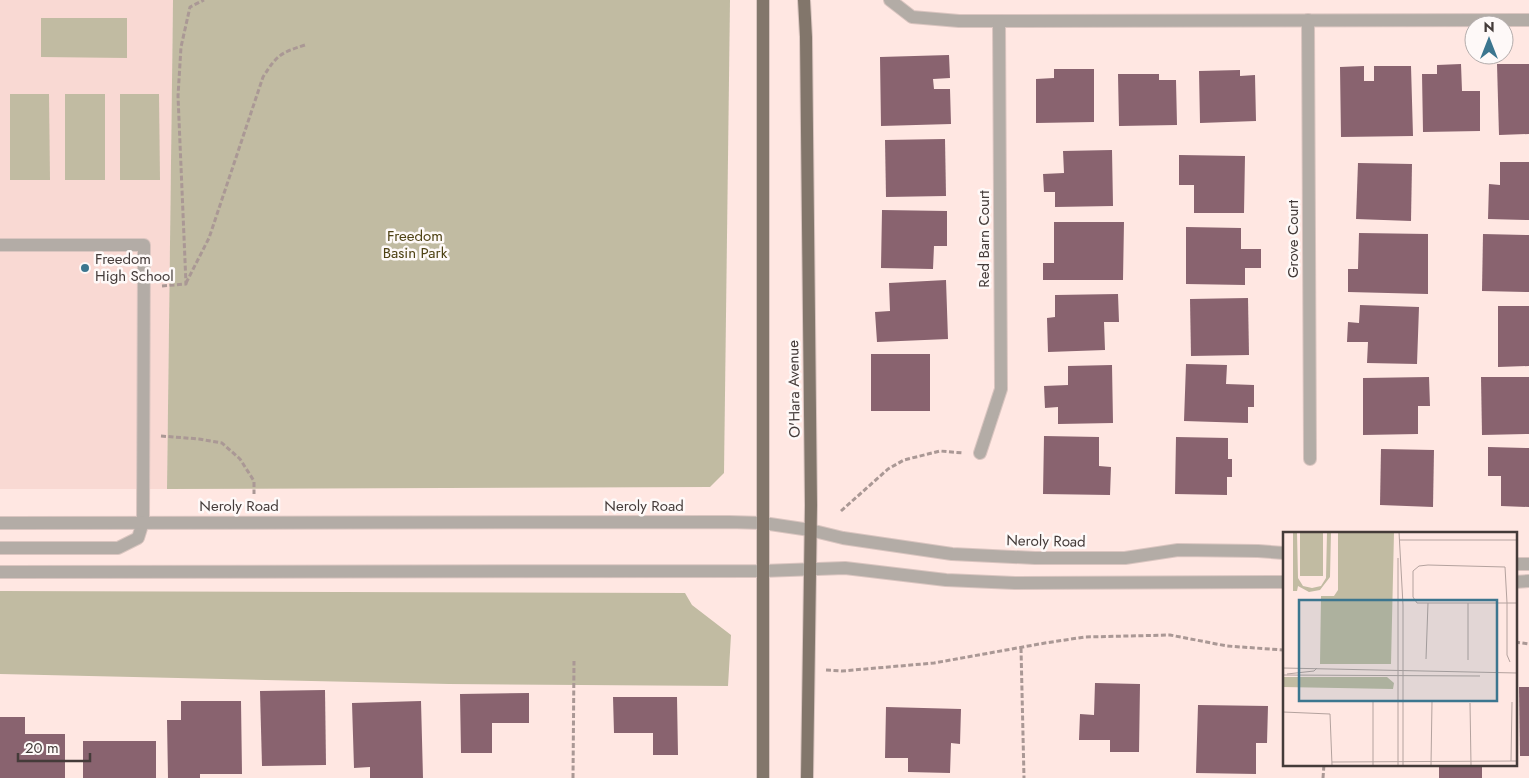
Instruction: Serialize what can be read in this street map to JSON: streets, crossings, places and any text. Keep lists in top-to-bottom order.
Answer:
{
  "streets": {
    "main road": ["O'Hara Avenue"],
    "street": ["Red Barn Court", "Grove Court", "Neroly Road"]
  },
  "crossings": [
    ["O'Hara Avenue", "Neroly Road"]
  ],
  "parks": ["Freedom Basin Park"],
  "places": ["Freedom High School"],
  "scale_bar": "20 m",
  "north": "top"
}
